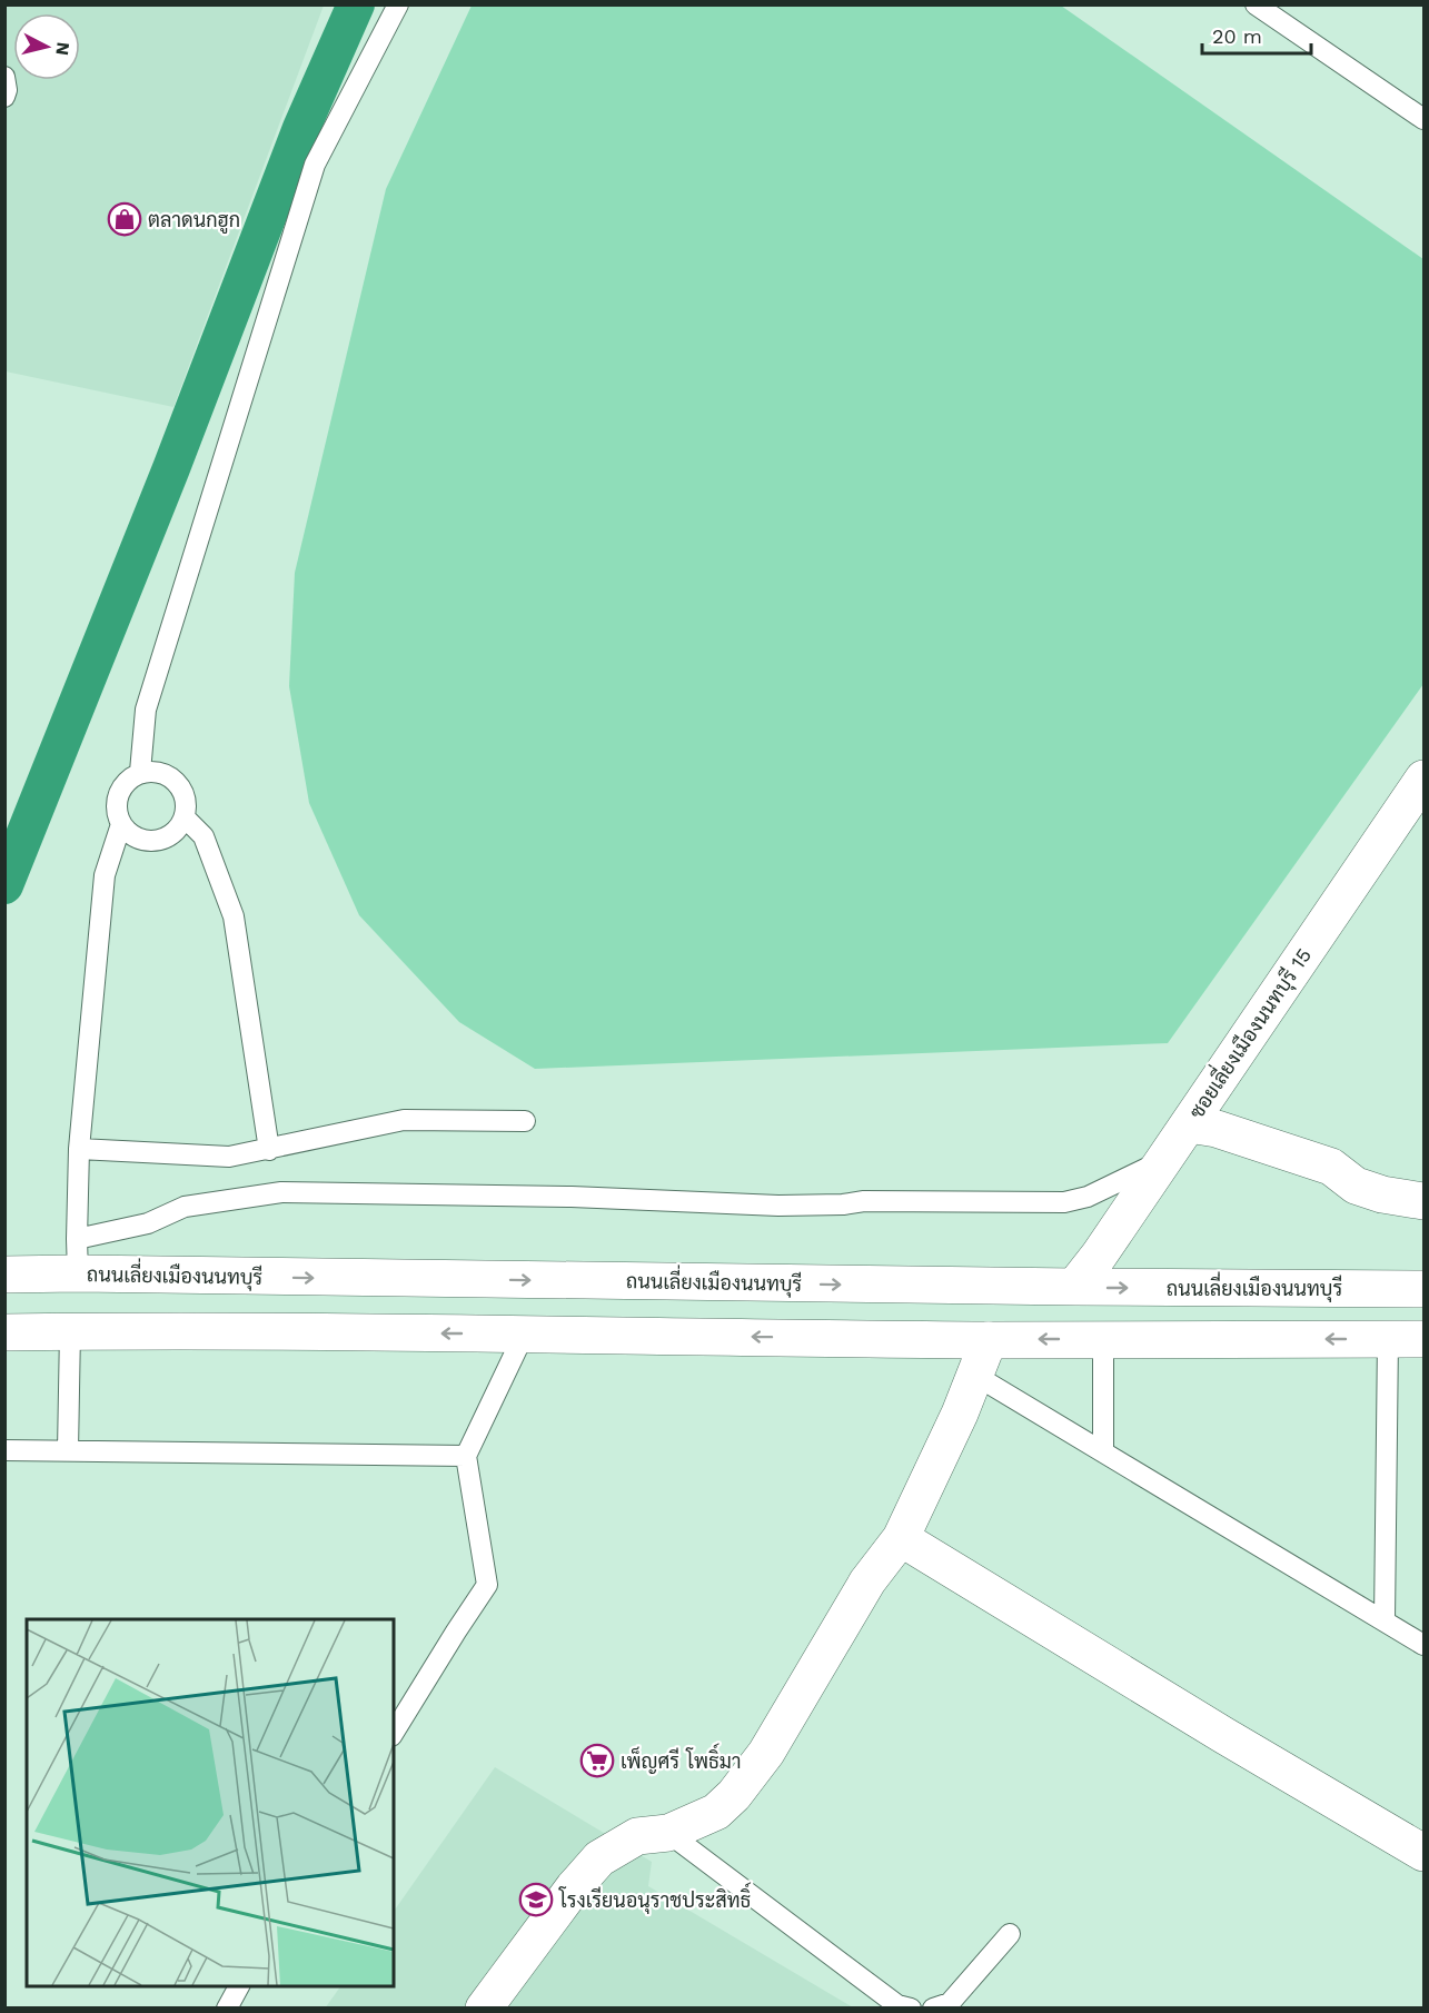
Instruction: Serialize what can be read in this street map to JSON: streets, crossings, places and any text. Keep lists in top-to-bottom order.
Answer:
{
  "streets": {
    "main road": ["ซอยเลี่ยงเมืองนนทบุรี 15", "ถนนเลี่ยงเมืองนนทบุรี"]
  },
  "crossings": [
    ["ซอยเลี่ยงเมืองนนทบุรี 15", "ถนนเลี่ยงเมืองนนทบุรี"]
  ],
  "places": {
    "shop": ["ตลาดนกฮูก"],
    "supermarket": ["เพ็ญศรี โพธิ์มา"],
    "school or university": ["โรงเรียนอนุราชประสิทธิ์"]
  },
  "scale_bar": "20 m",
  "north": "right"
}
